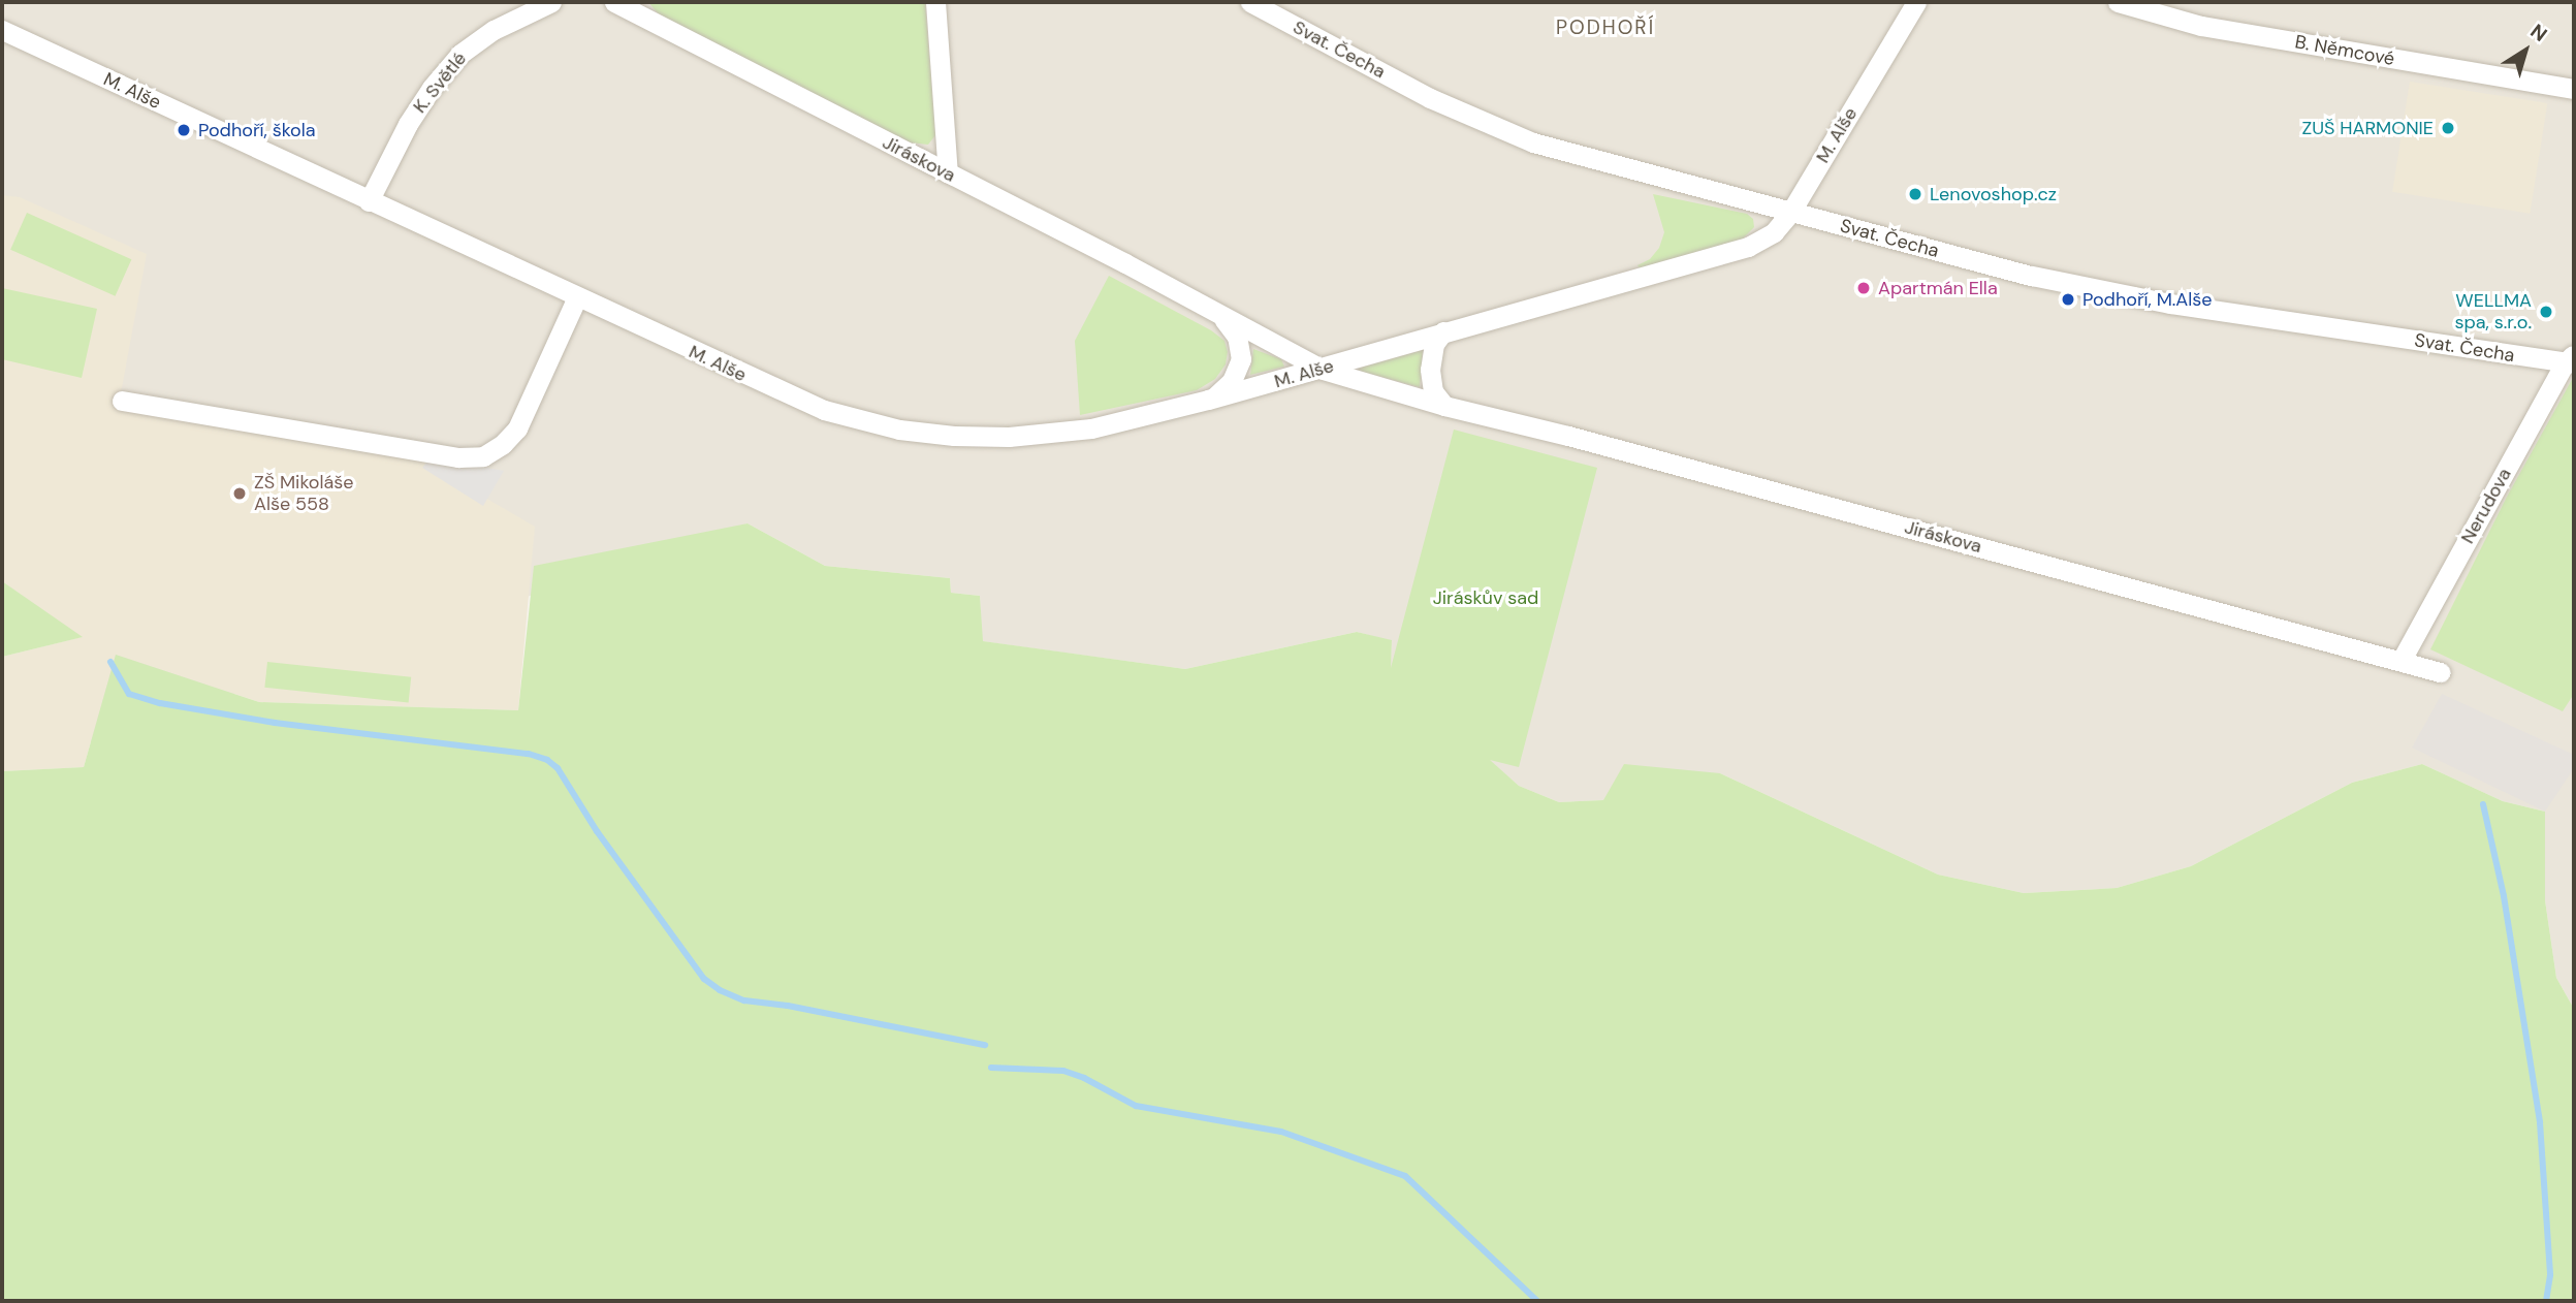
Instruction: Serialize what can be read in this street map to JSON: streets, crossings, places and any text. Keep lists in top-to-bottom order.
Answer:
{
  "streets": {
    "street": [
      "Svat. Čecha",
      "B. Němcové",
      "K. Světlé",
      "M. Alše",
      "Jiráskova",
      "Nerudova"
    ]
  },
  "crossings": [
    ["Svat. Čecha", "M. Alše"],
    ["Svat. Čecha", "Nerudova"],
    ["K. Světlé", "M. Alše"],
    ["M. Alše", "Jiráskova"],
    ["Jiráskova", "Nerudova"]
  ],
  "districts": ["PODHOŘÍ"],
  "parks": ["Jiráskův sad"],
  "places": [
    "ZUŠ HARMONIE",
    "Podhoří, škola",
    "Lenovoshop.cz",
    "Apartmán Ella",
    "Podhoří, M.Alše",
    "WELLMA spa, s.r.o.",
    "ZŠ Mikoláše Alše 558"
  ],
  "north": "top right"
}
